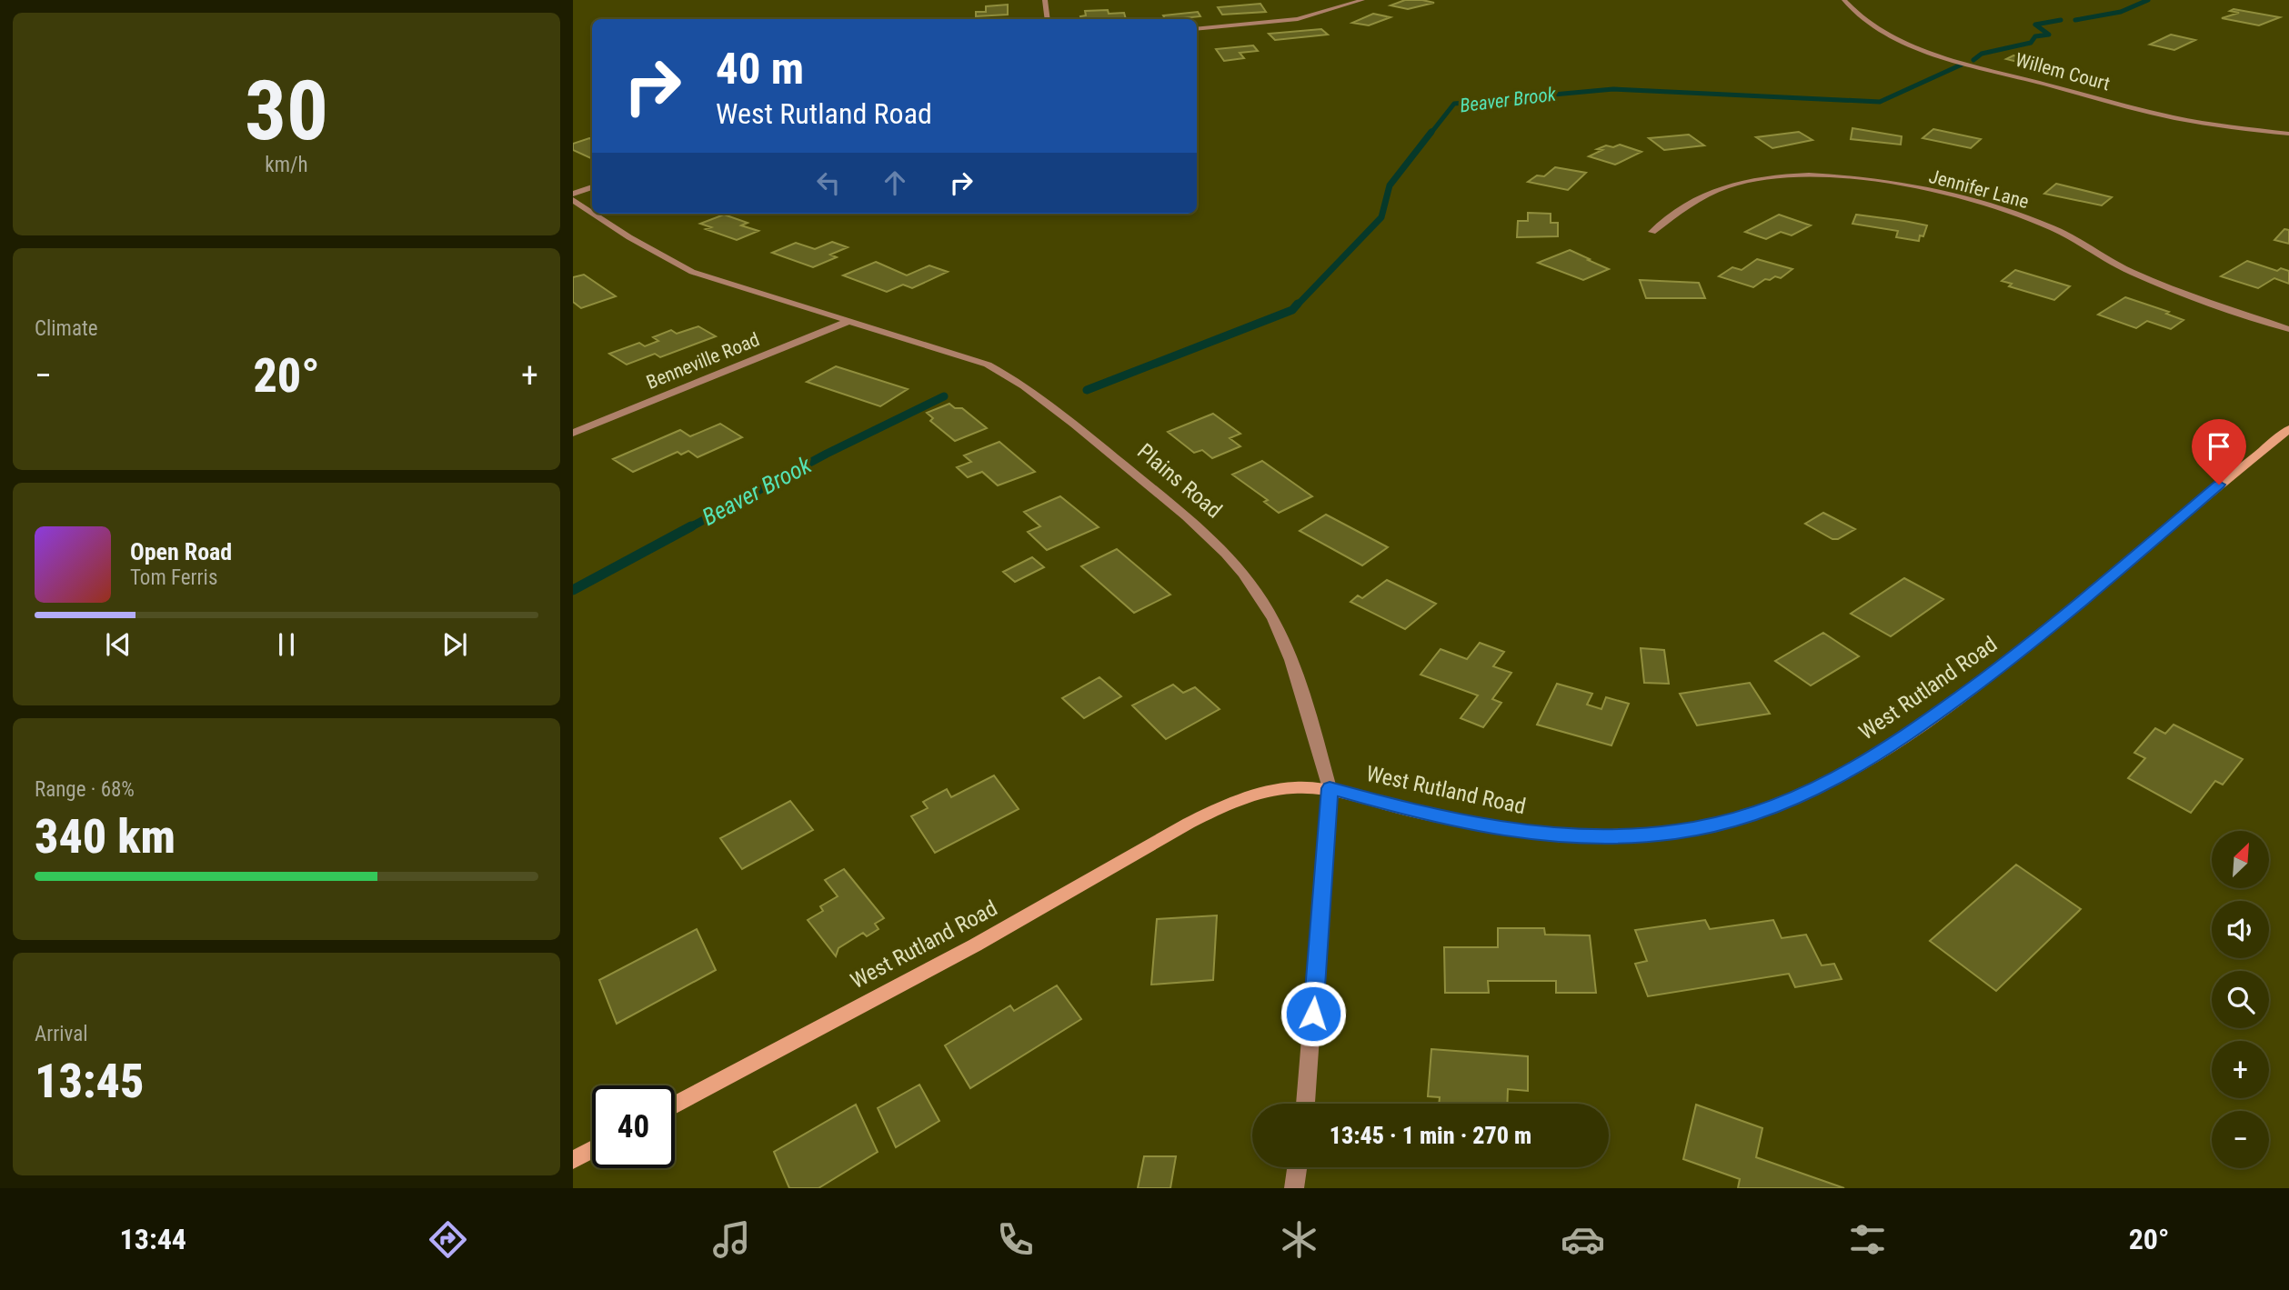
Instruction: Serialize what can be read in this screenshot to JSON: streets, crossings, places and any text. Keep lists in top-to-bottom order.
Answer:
{
  "streets": {
    "main road": ["West Rutland Road"],
    "street": [
      "Willem Court",
      "Jennifer Lane",
      "Benneville Road",
      "Plains Road"
    ]
  },
  "crossings": [
    ["Benneville Road", "Plains Road"],
    ["Plains Road", "West Rutland Road"]
  ],
  "water": ["Beaver Brook"],
  "north": "top right",
  "page": {
    "tile": [
      ["30", "km/h"],
      "Climate",
      ["Range · 68%", "340 km"],
      ["Arrival", "13:45"]
    ],
    "turn": ["40 m", "West Rutland Road"],
    "heat": ["−", "20°", "+"],
    "song": ["Open Road", "Tom Ferris"],
    "map_buttons": ["+", "−"],
    "limit": "40",
    "trip": "13:45 · 1 min · 270 m",
    "tabs": ["13:44", "20°"]
  }
}
